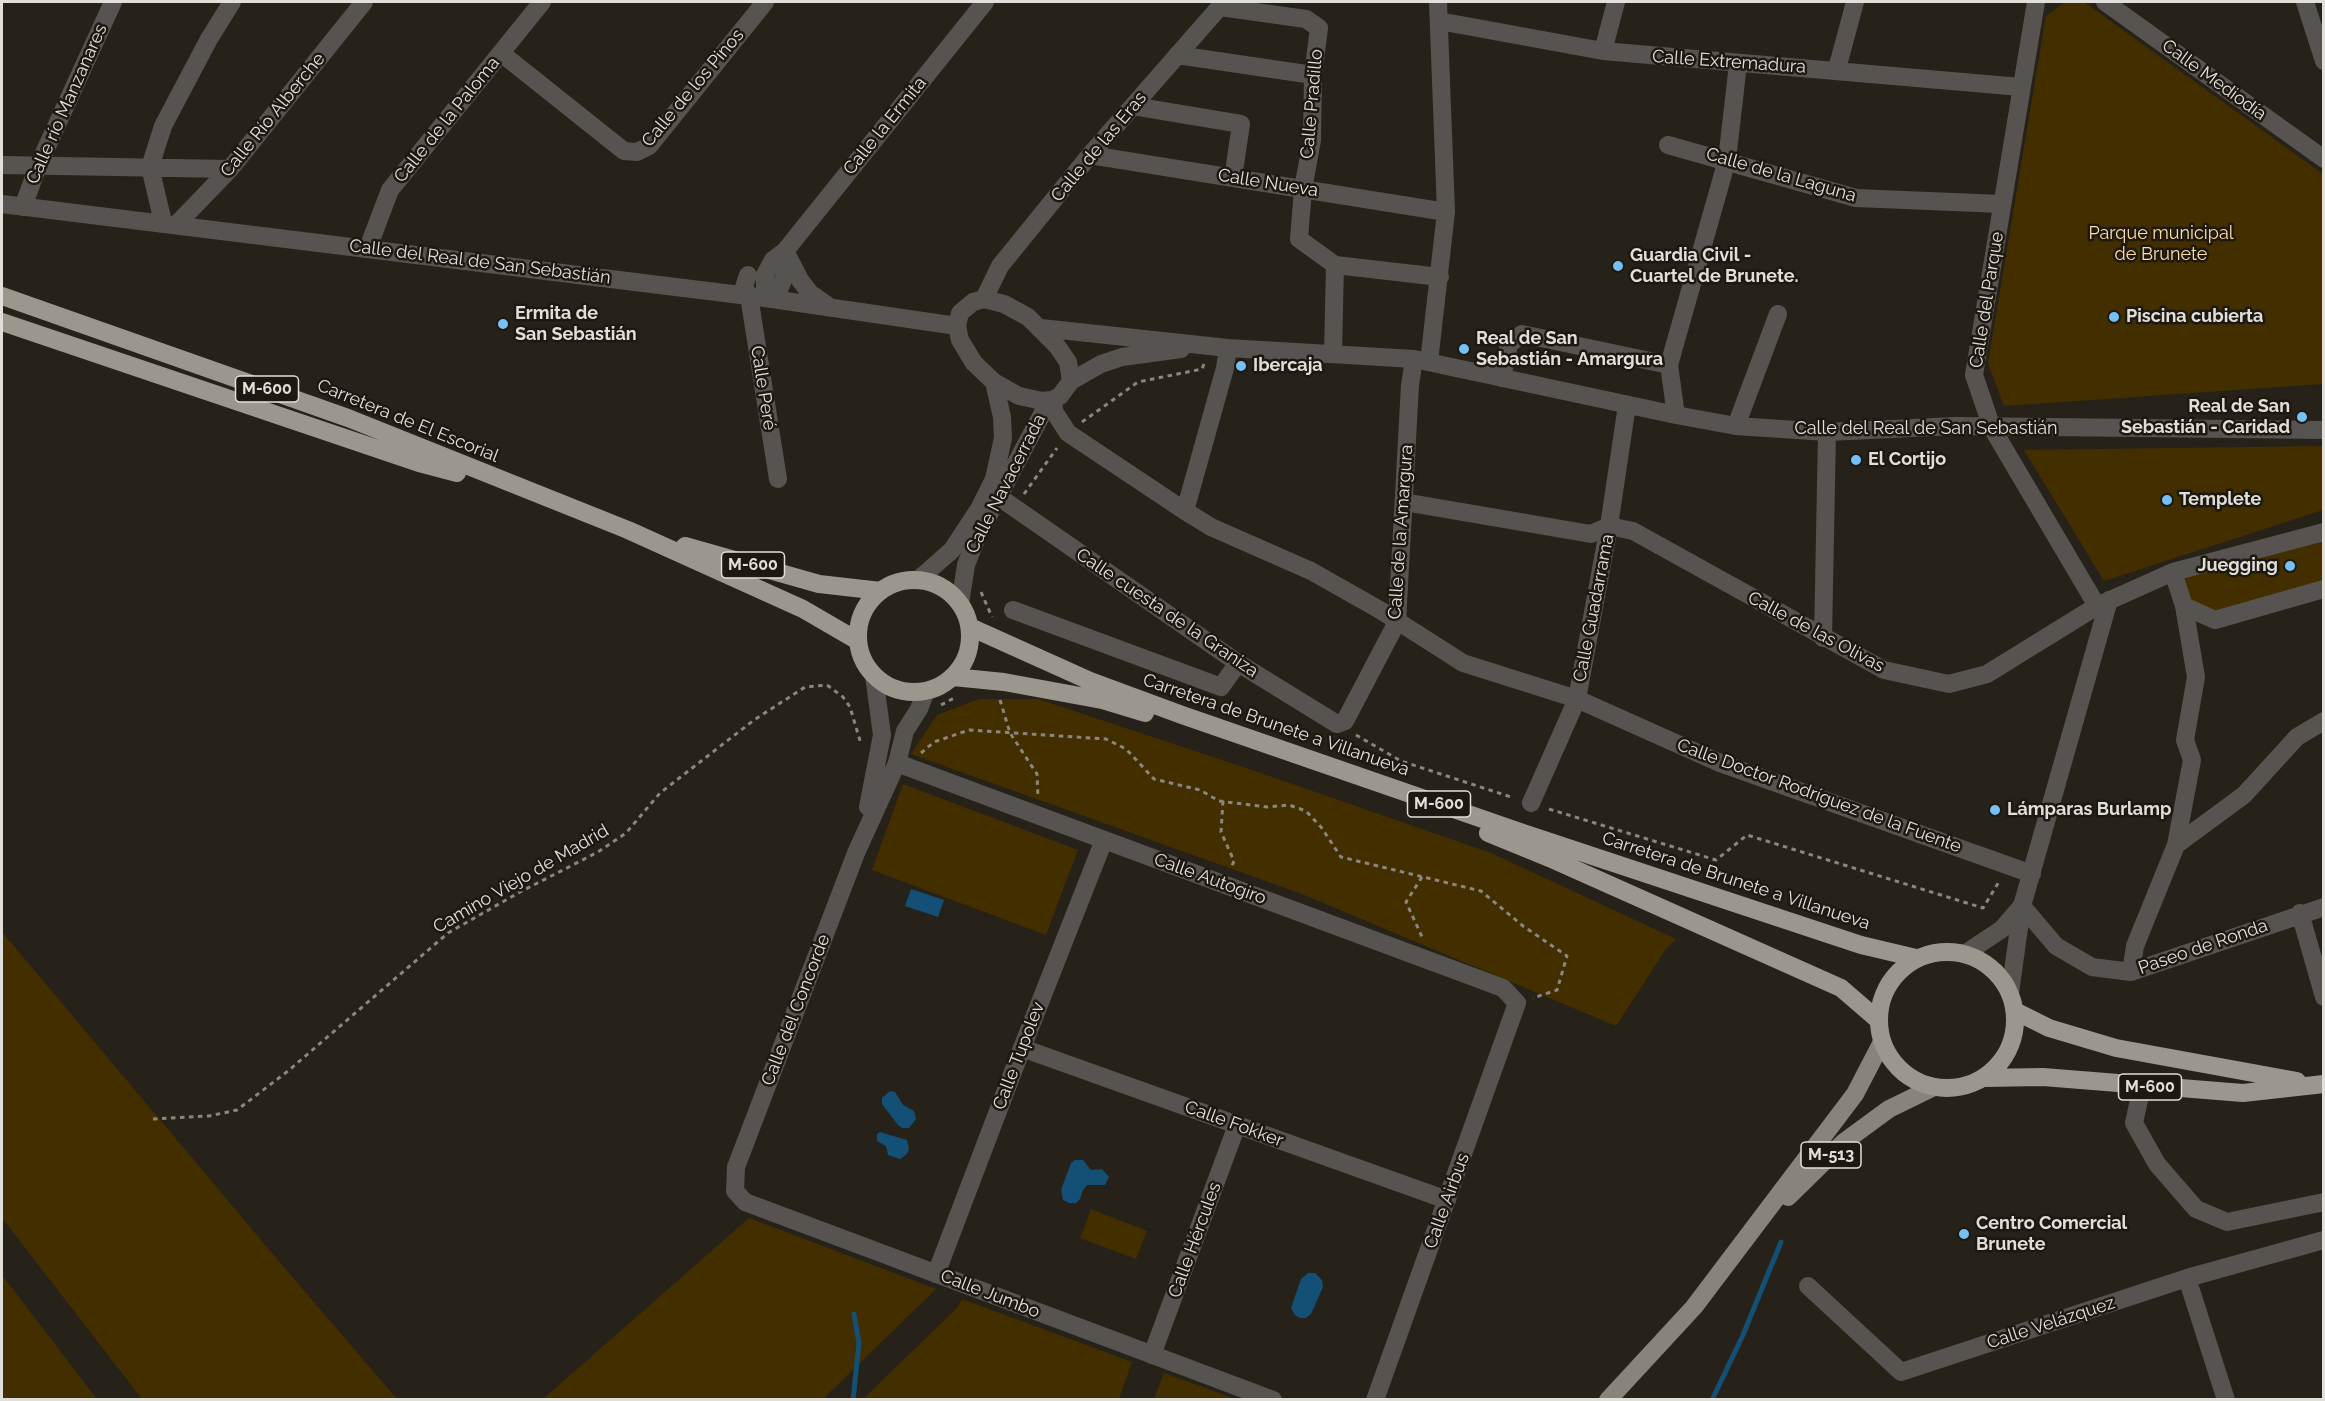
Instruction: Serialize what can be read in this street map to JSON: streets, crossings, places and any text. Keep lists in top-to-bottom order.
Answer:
{
  "streets": {
    "highway": ["M-600", "Carretera de El Escorial", "Carretera de Brunete a Villanueva"],
    "main road": ["M-513"],
    "street": [
      "Calle Extremadura",
      "Calle Mediodía",
      "Calle de los Pinos",
      "Calle río Manzanares",
      "Calle Pradillo",
      "Calle Río Alberche",
      "Calle de la Paloma",
      "Calle la Ermita",
      "Calle de las Eras",
      "Calle de la Laguna",
      "Calle Nueva",
      "Calle del Real de San Sebastián",
      "Calle del Parque",
      "Calle Peré",
      "Calle Navacerrada",
      "Calle de la Amargura",
      "Calle Guadarrama",
      "Calle cuesta de la Graniza",
      "Calle de las Olivas",
      "Calle Doctor Rodríguez de la Fuente",
      "Calle Autogiro",
      "Paseo de Ronda",
      "Calle del Concorde",
      "Calle Tupolev",
      "Calle Fokker",
      "Calle Airbus",
      "Calle Hércules",
      "Calle Jumbo",
      "Calle Velázquez"
    ],
    "path": ["Camino Viejo de Madrid"]
  },
  "crossings": [
    ["Calle Extremadura", "Calle del Parque"],
    ["Calle Extremadura", "Calle de la Amargura"],
    ["Calle de los Pinos", "Calle de la Paloma"],
    ["Calle río Manzanares", "Calle del Real de San Sebastián"],
    ["Calle Pradillo", "Calle de las Eras"],
    ["Calle Pradillo", "Calle Nueva"],
    ["Calle Río Alberche", "Calle del Real de San Sebastián"],
    ["Calle de la Paloma", "Calle del Real de San Sebastián"],
    ["Calle la Ermita", "Calle del Real de San Sebastián"],
    ["Calle la Ermita", "Calle Peré"],
    ["Calle de las Eras", "Calle Nueva"],
    ["Calle de las Eras", "Calle del Real de San Sebastián"],
    ["Calle de las Eras", "Calle Navacerrada"],
    ["Calle de las Eras", "Calle Doctor Rodríguez de la Fuente"],
    ["Calle de la Laguna", "Calle del Parque"],
    ["Calle Nueva", "Calle de la Amargura"],
    ["Calle del Real de San Sebastián", "Calle del Parque"],
    ["Calle del Real de San Sebastián", "Calle Peré"],
    ["Calle del Real de San Sebastián", "Calle Navacerrada"],
    ["Calle del Real de San Sebastián", "Calle de la Amargura"],
    ["Calle del Real de San Sebastián", "Calle Guadarrama"],
    ["Calle del Real de San Sebastián", "Calle Doctor Rodríguez de la Fuente"],
    ["Calle del Parque", "Calle de las Olivas"],
    ["M-600", "Carretera de El Escorial"],
    ["M-600", "Calle Navacerrada"],
    ["M-600", "Carretera de Brunete a Villanueva"],
    ["M-600", "Calle del Concorde"],
    ["M-600", "M-513"],
    ["Carretera de El Escorial", "Calle Navacerrada"],
    ["Carretera de El Escorial", "Carretera de Brunete a Villanueva"],
    ["Carretera de El Escorial", "Calle del Concorde"],
    ["Calle Navacerrada", "Calle cuesta de la Graniza"],
    ["Calle Navacerrada", "Carretera de Brunete a Villanueva"],
    ["Calle Navacerrada", "Calle Doctor Rodríguez de la Fuente"],
    ["Calle Navacerrada", "Calle del Concorde"],
    ["Calle de la Amargura", "Calle cuesta de la Graniza"],
    ["Calle de la Amargura", "Calle de las Olivas"],
    ["Calle de la Amargura", "Calle Doctor Rodríguez de la Fuente"],
    ["Calle Guadarrama", "Calle de las Olivas"],
    ["Calle Guadarrama", "Calle Doctor Rodríguez de la Fuente"],
    ["Carretera de Brunete a Villanueva", "Calle del Concorde"],
    ["Carretera de Brunete a Villanueva", "M-513"],
    ["Calle Autogiro", "Calle del Concorde"],
    ["Calle Autogiro", "Calle Tupolev"],
    ["Calle Autogiro", "Calle Airbus"],
    ["Calle del Concorde", "Calle Jumbo"],
    ["Calle Tupolev", "Calle Fokker"],
    ["Calle Tupolev", "Calle Jumbo"],
    ["Calle Fokker", "Calle Airbus"],
    ["Calle Fokker", "Calle Hércules"],
    ["Calle Hércules", "Calle Jumbo"]
  ],
  "parks": ["Parque municipal de Brunete"],
  "places": [
    "Guardia Civil - Cuartel de Brunete.",
    "Piscina cubierta",
    "Ermita de San Sebastián",
    "Real de San Sebastián - Amargura",
    "Ibercaja",
    "Real de San Sebastián - Caridad",
    "El Cortijo",
    "Templete",
    "Juegging",
    "Lámparas Burlamp",
    "Centro Comercial Brunete"
  ]
}
